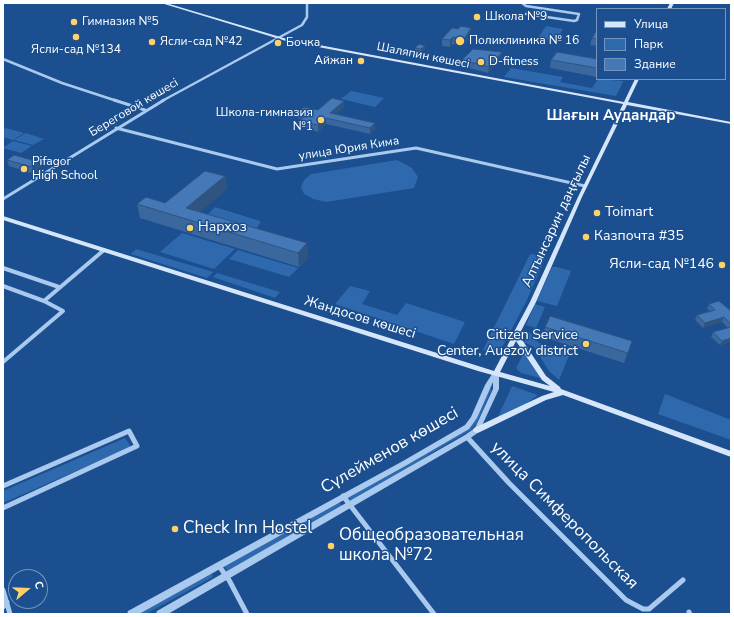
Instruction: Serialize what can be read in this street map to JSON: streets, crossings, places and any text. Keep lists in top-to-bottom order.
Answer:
{
  "streets": {
    "main road": ["Шаляпин көшесі", "Алтынсарин даңғылы", "Жандосов көшесі"],
    "street": [
      "Береговой көшесі",
      "улица Юрия Кима",
      "Сүлейменов көшесі",
      "улица Симферопольская"
    ]
  },
  "crossings": [
    ["Шаляпин көшесі", "Береговой көшесі"],
    ["Шаляпин көшесі", "Алтынсарин даңғылы"],
    ["Береговой көшесі", "улица Юрия Кима"],
    ["улица Юрия Кима", "Алтынсарин даңғылы"],
    ["Алтынсарин даңғылы", "Жандосов көшесі"],
    ["Алтынсарин даңғылы", "Сүлейменов көшесі"],
    ["Жандосов көшесі", "Сүлейменов көшесі"],
    ["Сүлейменов көшесі", "улица Симферопольская"]
  ],
  "districts": ["Шағын Аудандар"],
  "places": [
    "Школа №9",
    "Гимназия №5",
    "Ясли-сад №134",
    "Поликлиника № 16",
    "Ясли-сад №42",
    "Бочка",
    "Айжан",
    "D-fitness",
    "Школа-гимназия №1",
    "Pifagor High School",
    "Toimart",
    "Нархоз",
    "Казпочта #35",
    "Ясли-сад №146",
    "Citizen Service Center, Auezov district",
    "Check Inn Hostel",
    "Общеобразовательная школа №72"
  ],
  "legend": ["Улица", "Парк", "Здание"],
  "north": "right"
}
